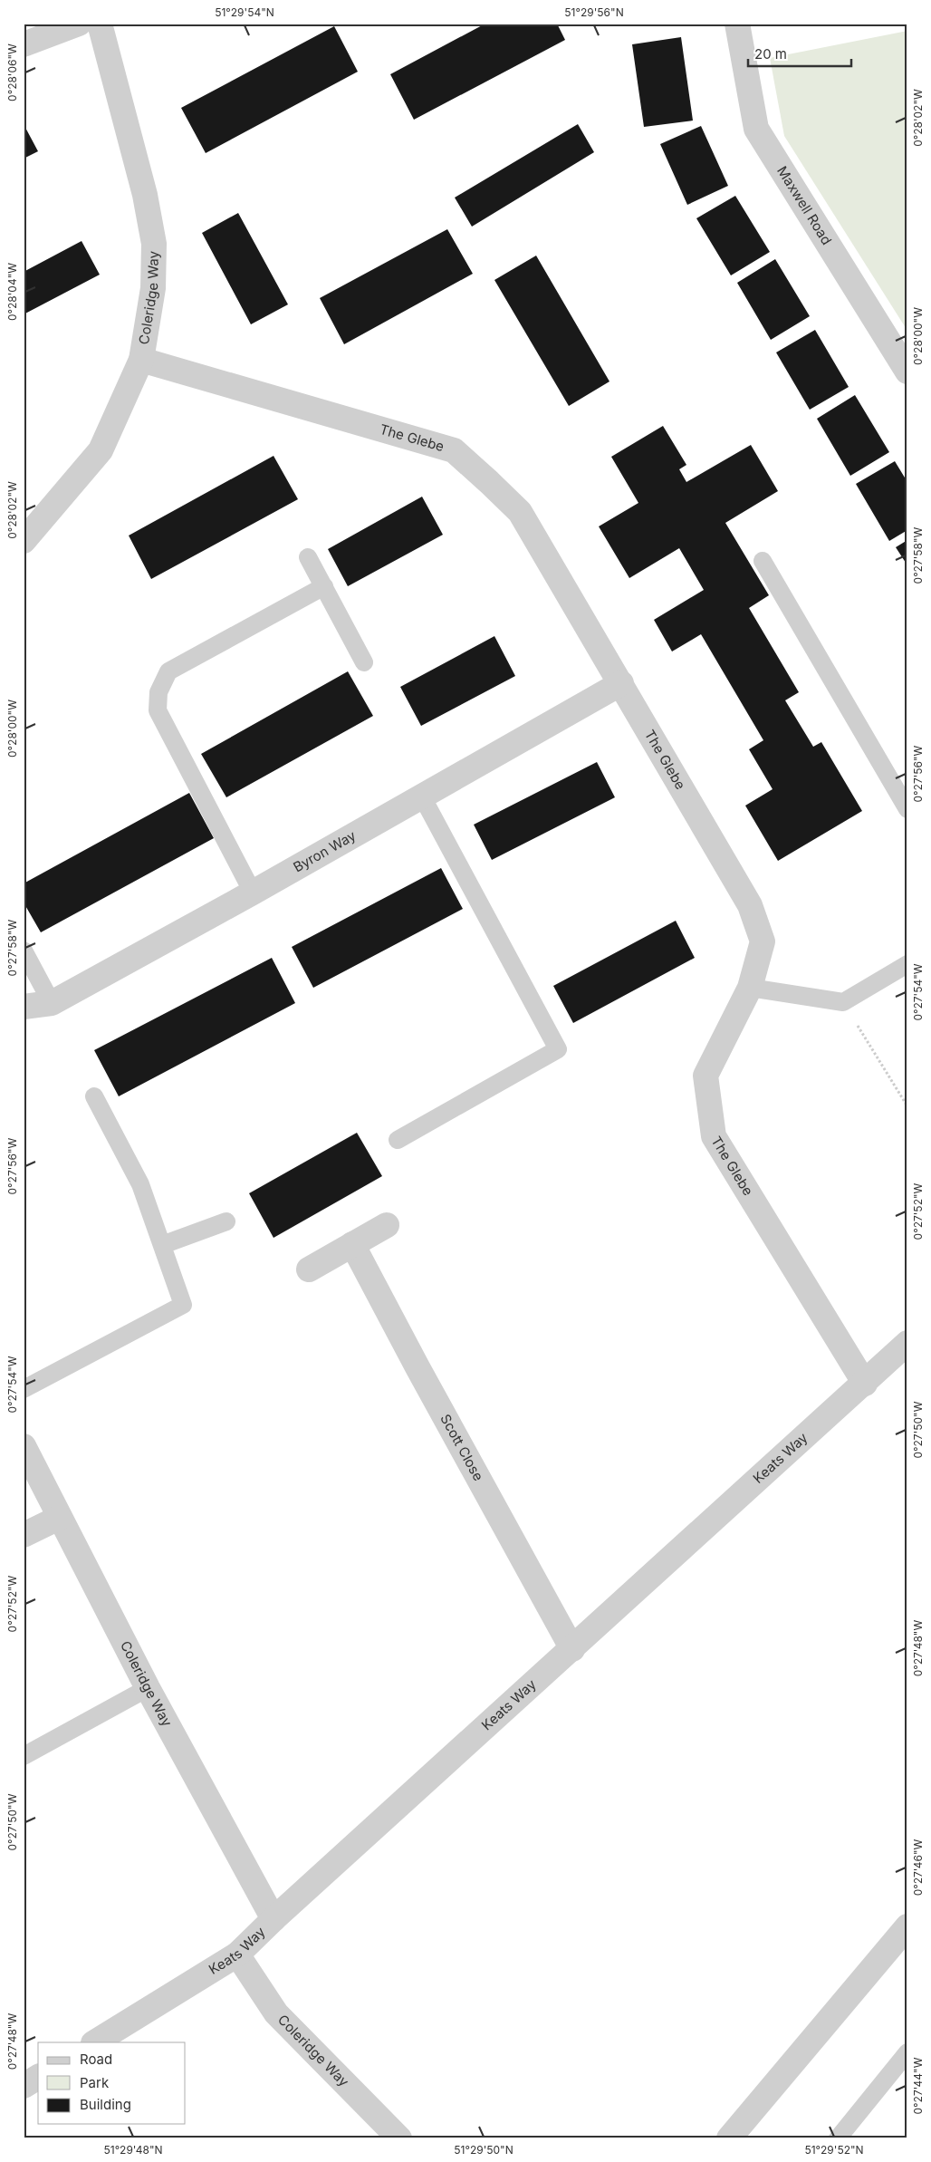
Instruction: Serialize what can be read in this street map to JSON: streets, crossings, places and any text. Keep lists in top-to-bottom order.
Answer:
{
  "streets": {
    "street": [
      "Maxwell Road",
      "Coleridge Way",
      "The Glebe",
      "Byron Way",
      "Scott Close",
      "Keats Way"
    ]
  },
  "crossings": [
    ["Coleridge Way", "The Glebe"],
    ["Coleridge Way", "Keats Way"],
    ["The Glebe", "Byron Way"],
    ["The Glebe", "Keats Way"],
    ["Scott Close", "Keats Way"]
  ],
  "legend": ["Road", "Park", "Building"],
  "scale_bar": "20 m",
  "coordinates": [
    "51°29'54\"N",
    "51°29'56\"N",
    "0°28'06\"W",
    "0°28'02\"W",
    "0°28'04\"W",
    "0°28'00\"W",
    "0°27'58\"W",
    "0°27'56\"W",
    "0°27'54\"W",
    "0°27'52\"W",
    "0°27'50\"W",
    "0°27'48\"W",
    "0°27'46\"W",
    "0°27'44\"W",
    "51°29'48\"N",
    "51°29'50\"N",
    "51°29'52\"N"
  ]
}
